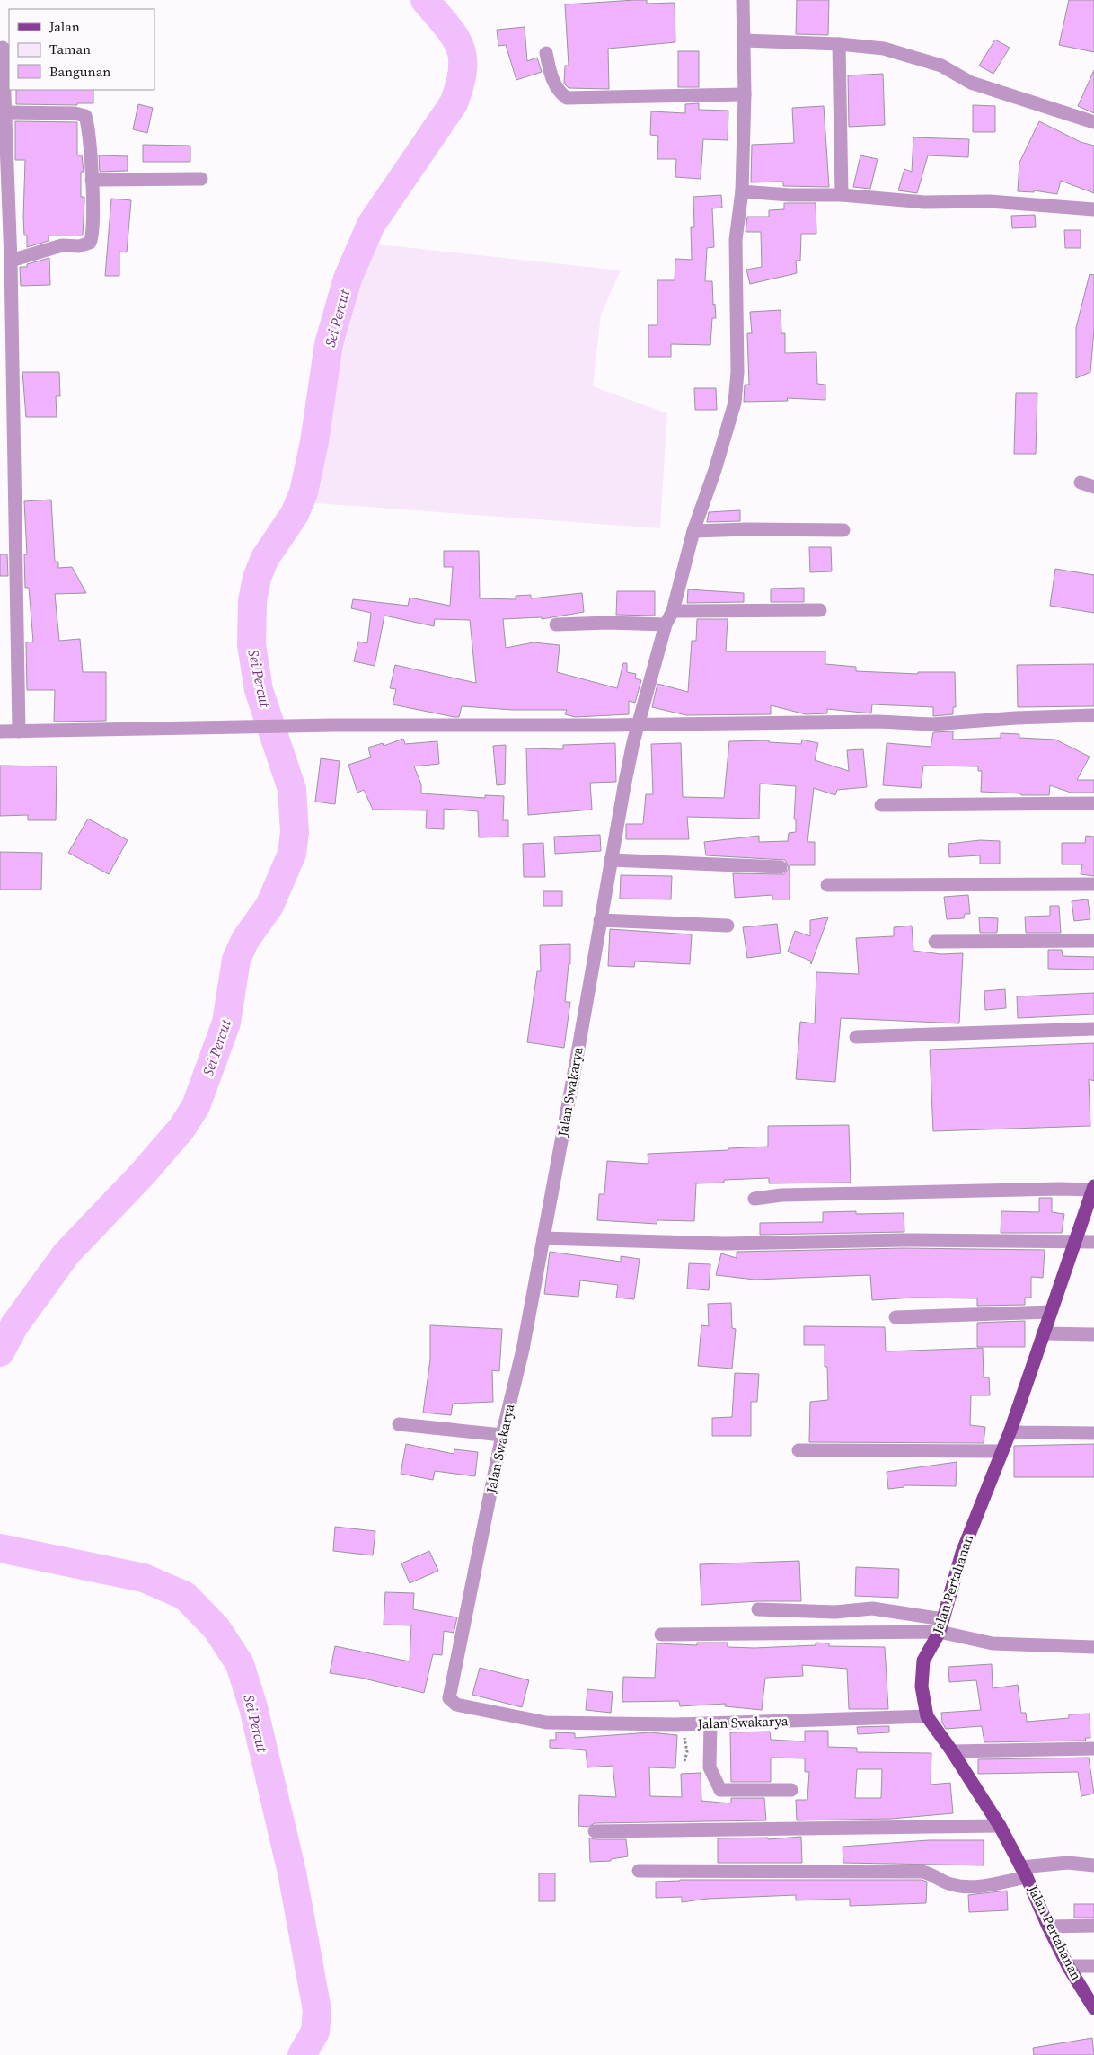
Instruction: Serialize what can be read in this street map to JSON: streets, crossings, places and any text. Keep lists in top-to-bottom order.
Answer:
{
  "streets": {
    "main road": ["Jalan Pertahanan"],
    "street": ["Jalan Swakarya"]
  },
  "crossings": [
    ["Jalan Swakarya", "Jalan Pertahanan"]
  ],
  "water": ["Sei Percut"],
  "legend": ["Jalan", "Taman", "Bangunan"]
}
